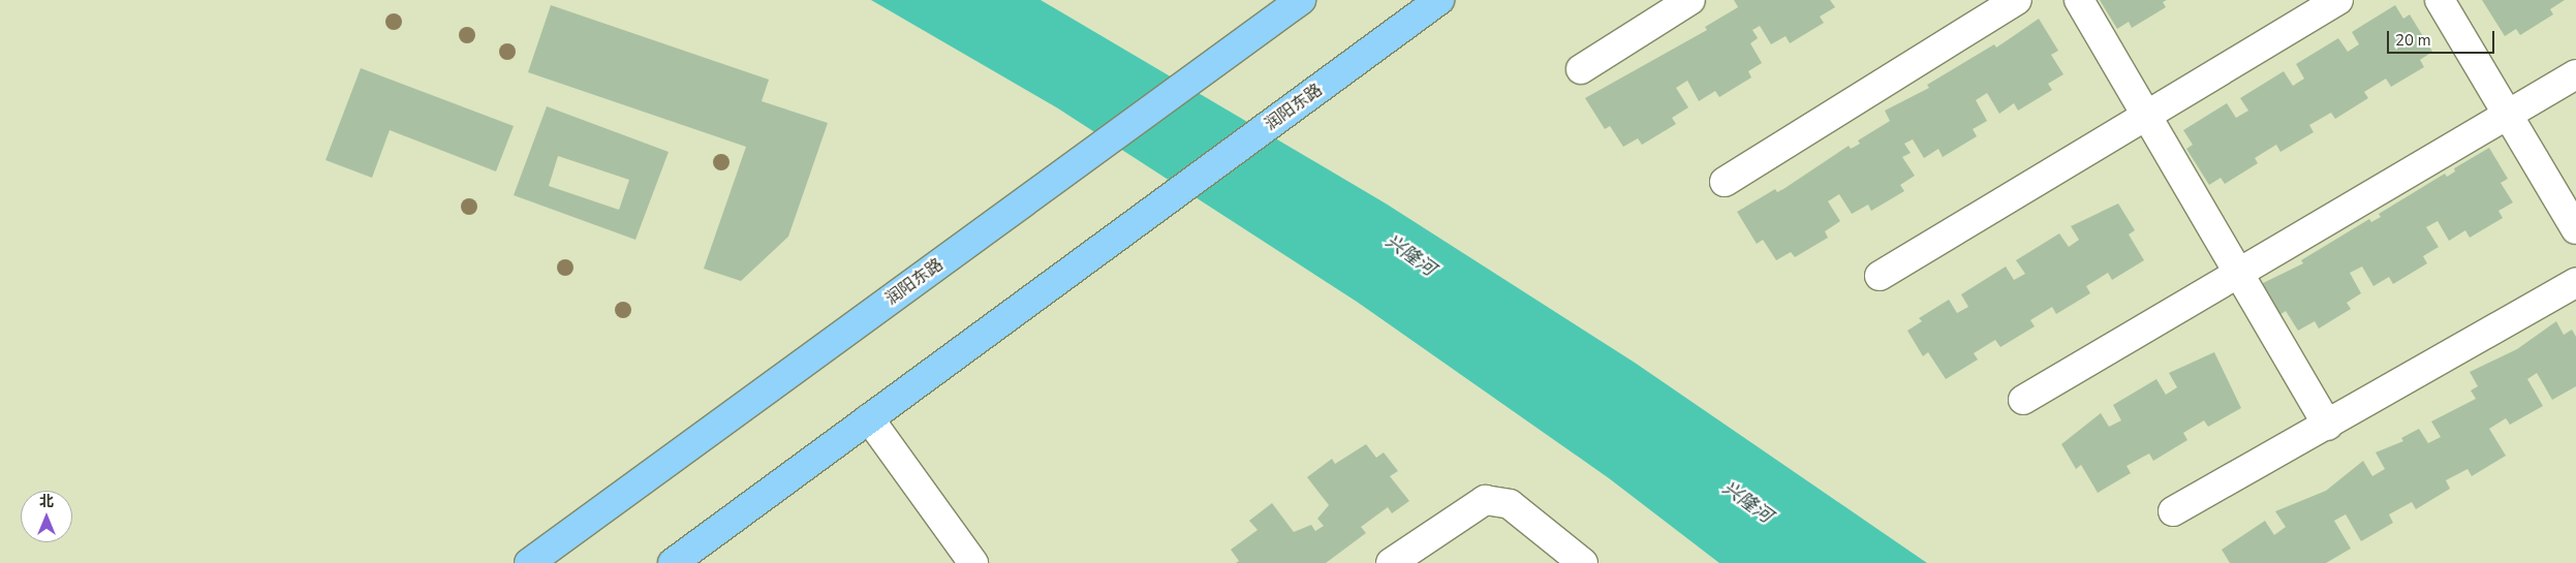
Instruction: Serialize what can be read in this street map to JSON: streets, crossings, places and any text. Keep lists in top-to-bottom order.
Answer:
{
  "streets": {
    "main road": ["润阳东路"]
  },
  "water": ["兴隆河"],
  "scale_bar": "20 m",
  "north": "top"
}
